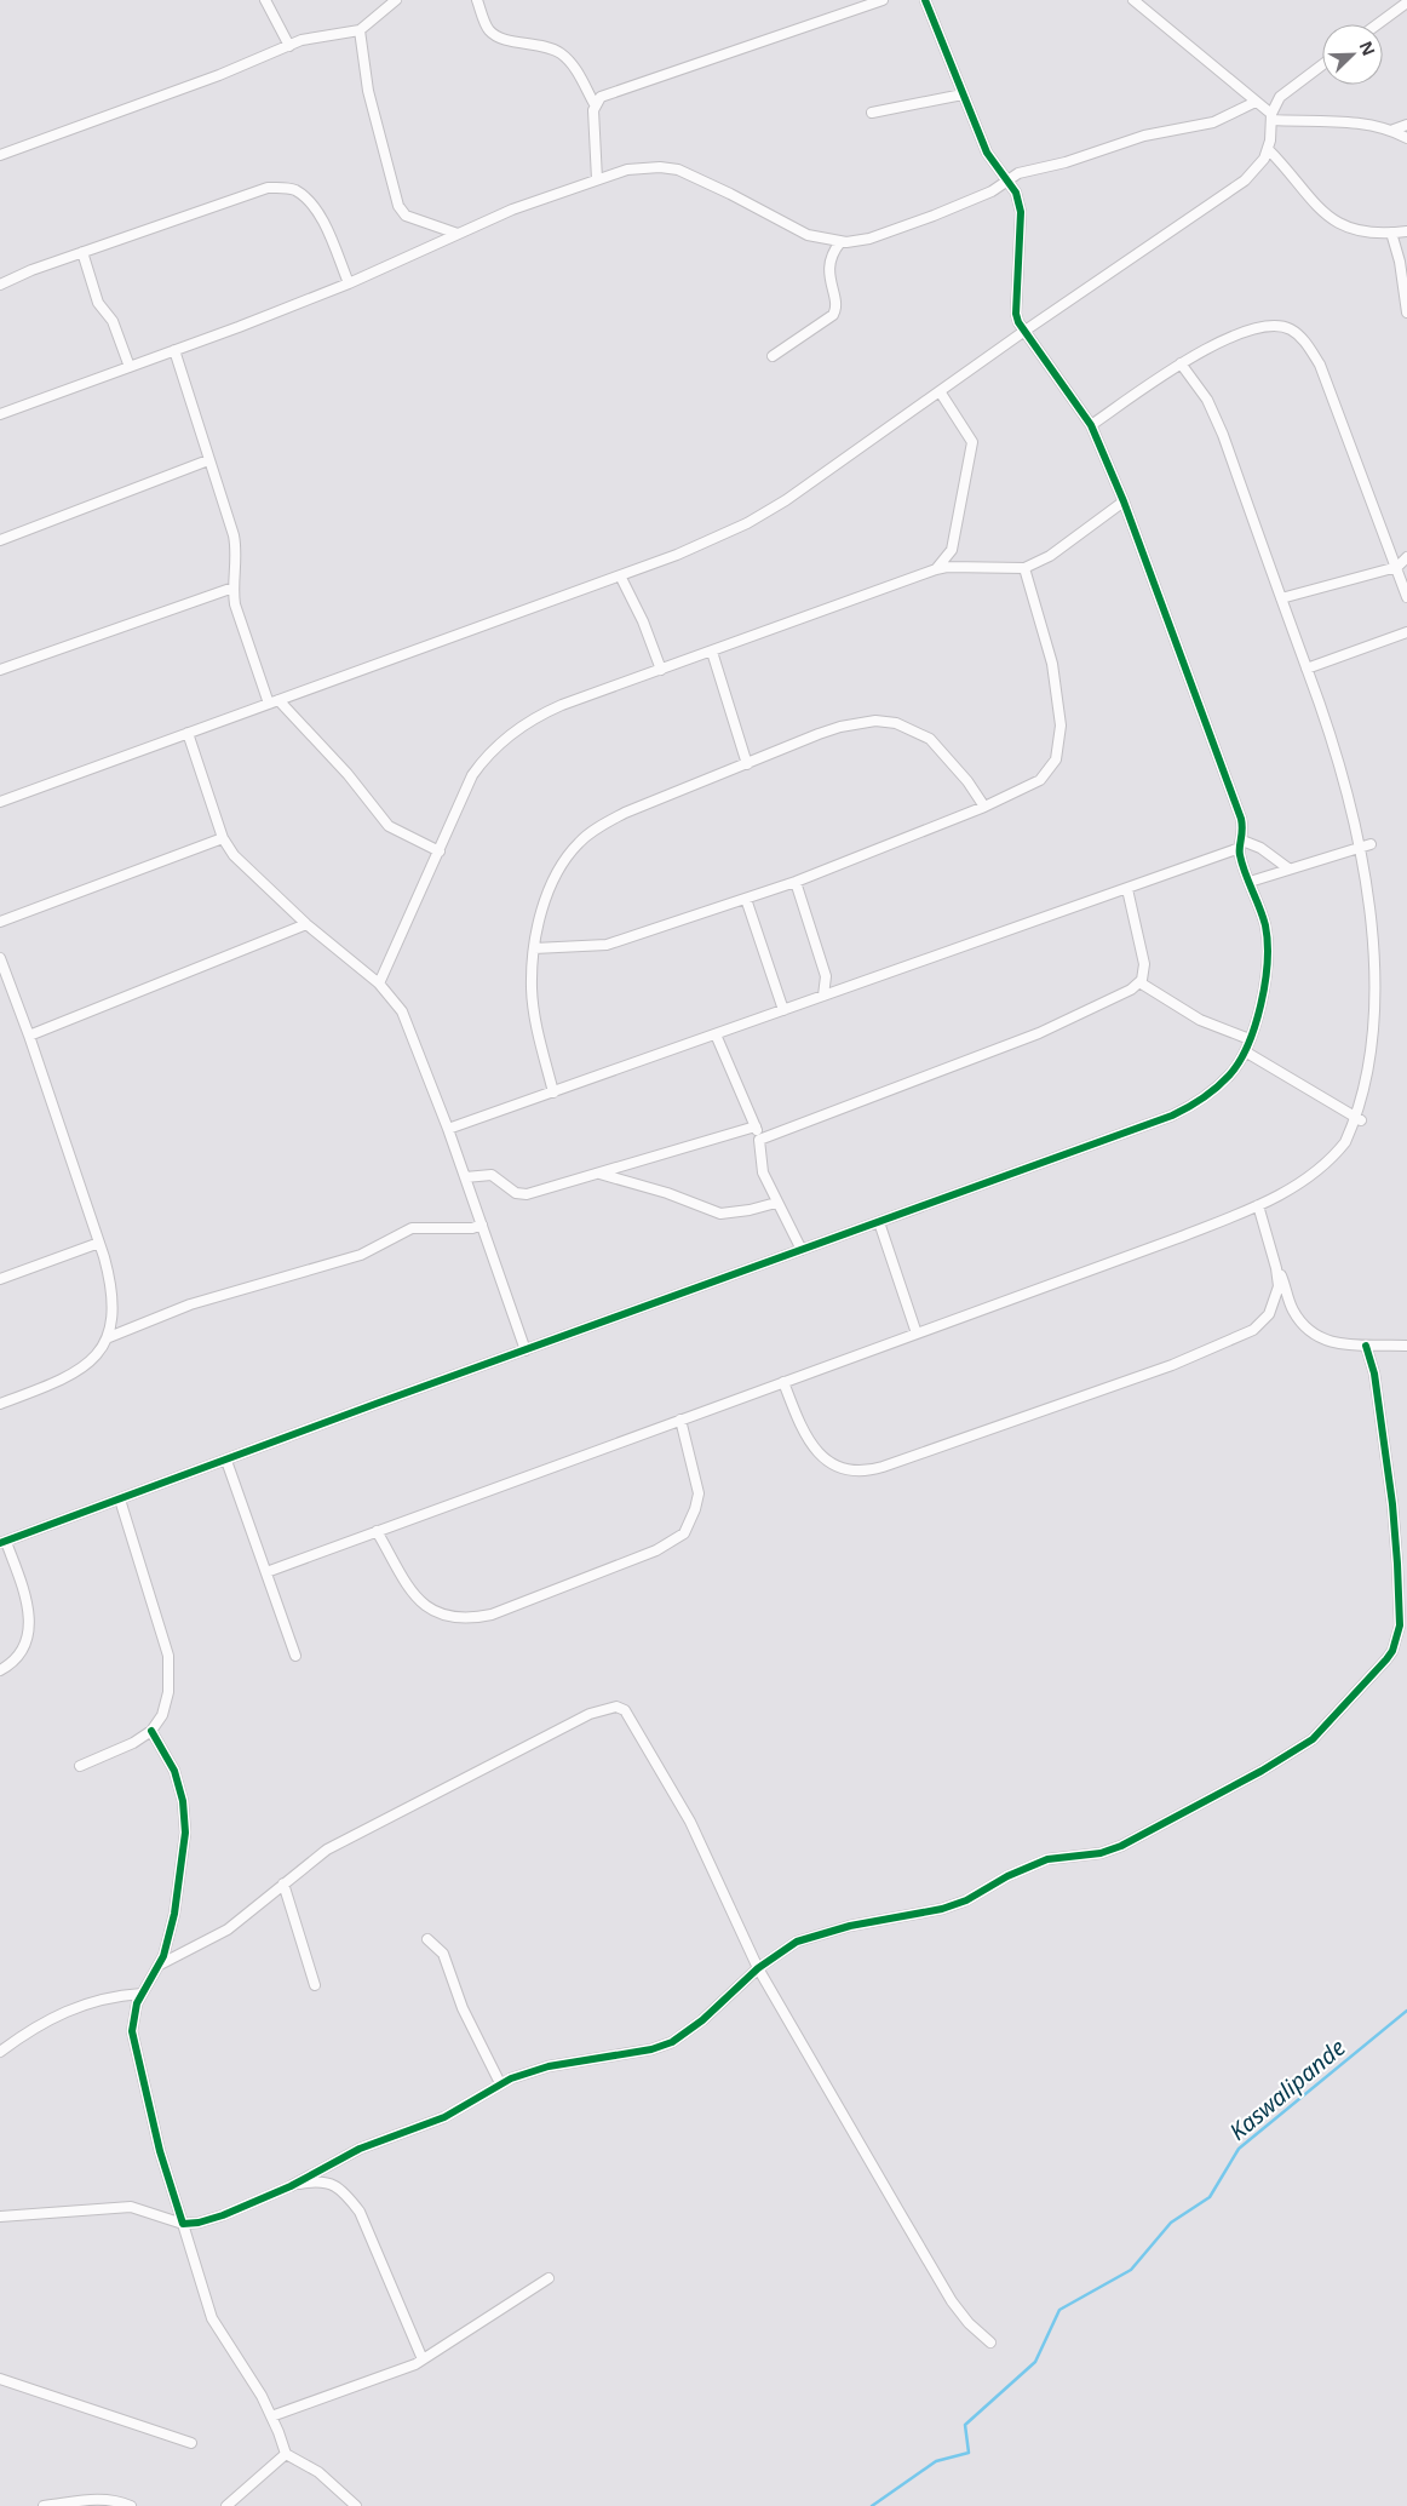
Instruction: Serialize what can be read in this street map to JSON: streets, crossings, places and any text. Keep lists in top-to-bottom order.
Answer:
{
  "water": ["Kaswalipande"],
  "north": "top right"
}
